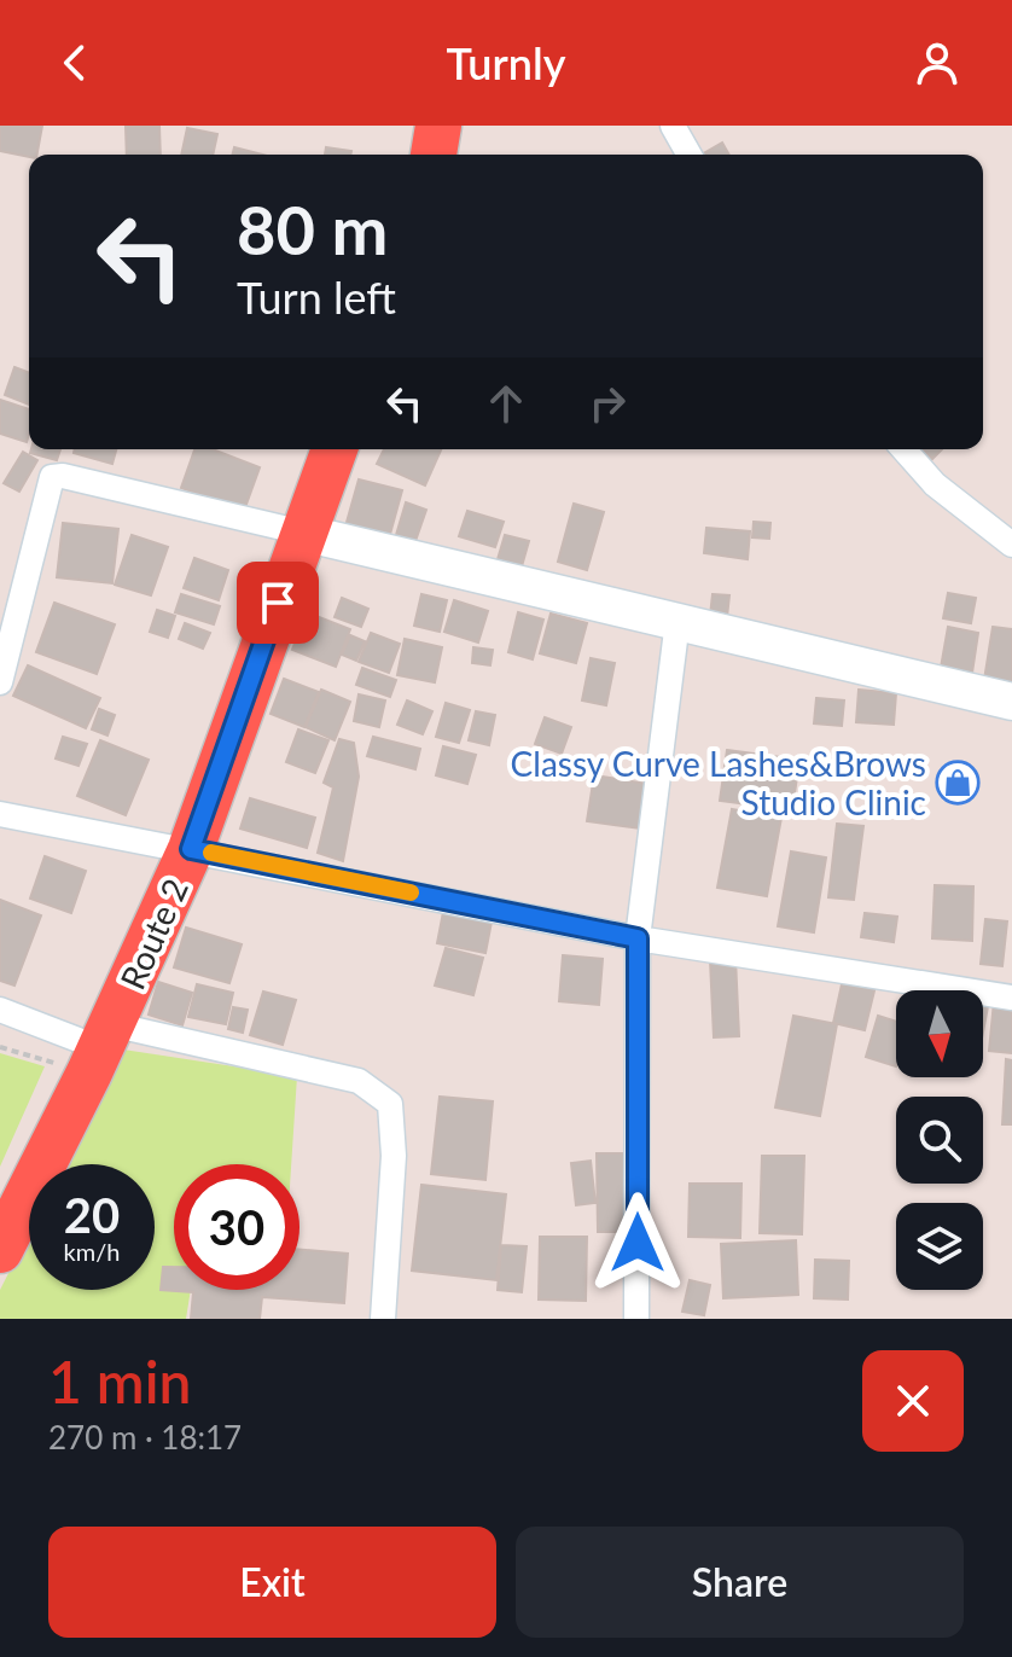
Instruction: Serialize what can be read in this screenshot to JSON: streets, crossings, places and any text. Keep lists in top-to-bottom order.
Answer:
{
  "streets": {
    "highway": ["Route 2"]
  },
  "places": {
    "shop": ["Classy Curve Lashes&Brows Studio Clinic"]
  },
  "north": "bottom",
  "page": {
    "header": "Turnly",
    "turn": ["80 m", "Turn left"],
    "speed": "20 km/h",
    "limit": "30",
    "heading": ["1 min", "270 m · 18:17"],
    "buttons": ["Exit", "Share"]
  }
}
